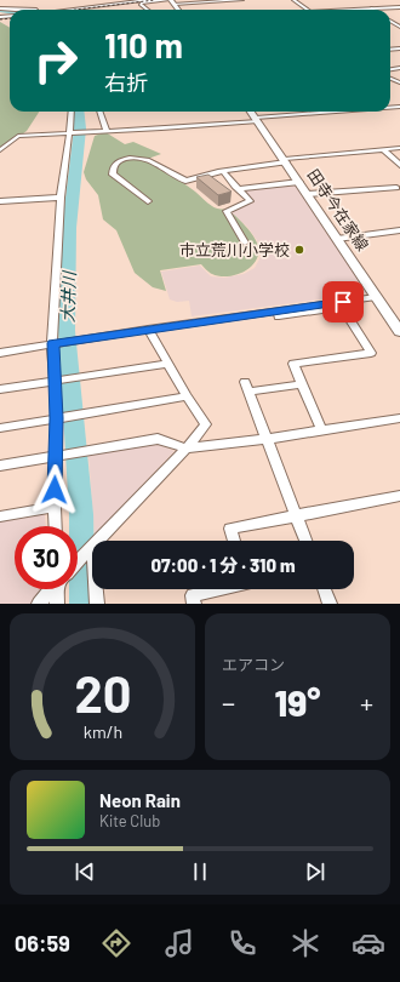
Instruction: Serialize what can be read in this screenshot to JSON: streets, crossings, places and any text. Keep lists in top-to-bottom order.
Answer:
{
  "streets": {
    "main road": ["田寺今在家線"]
  },
  "water": ["大井川"],
  "places": ["市立荒川小学校"],
  "page": {
    "turn": ["110 m", "右折"],
    "limit": "30",
    "trip": "07:00 · 1 分 · 310 m",
    "tile": "エアコン",
    "heat": ["−", "19°", "+"],
    "song": ["Neon Rain", "Kite Club"],
    "tabs": "06:59",
    "gauge": ["20", "km/h"]
  }
}
